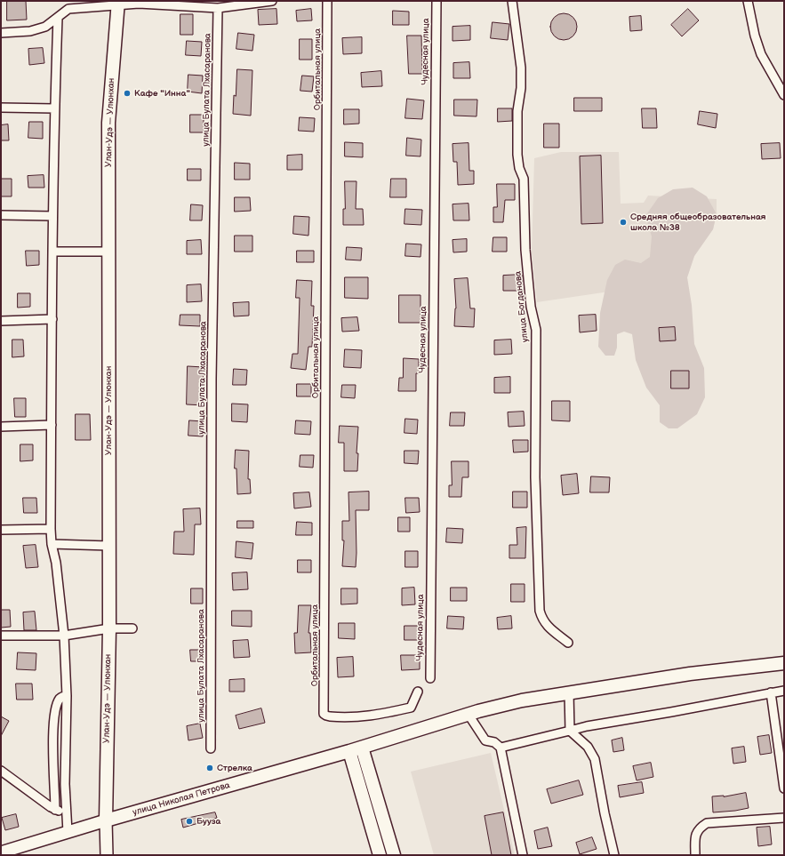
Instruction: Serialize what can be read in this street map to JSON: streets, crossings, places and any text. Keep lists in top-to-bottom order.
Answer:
{
  "streets": {
    "main road": ["Улан-Удэ — Улюнхан", "улица Николая Петрова"],
    "street": [
      "Чудесная улица",
      "Орбитальная улица",
      "улица Булата Лхасаранова",
      "улица Богданова"
    ]
  },
  "crossings": [
    ["Улан-Удэ — Улюнхан", "улица Николая Петрова"]
  ],
  "places": [
    "Кафе \"Инна\"",
    "Средняя общеобразовательная школа №38",
    "Стрелка",
    "Бууза"
  ]
}
